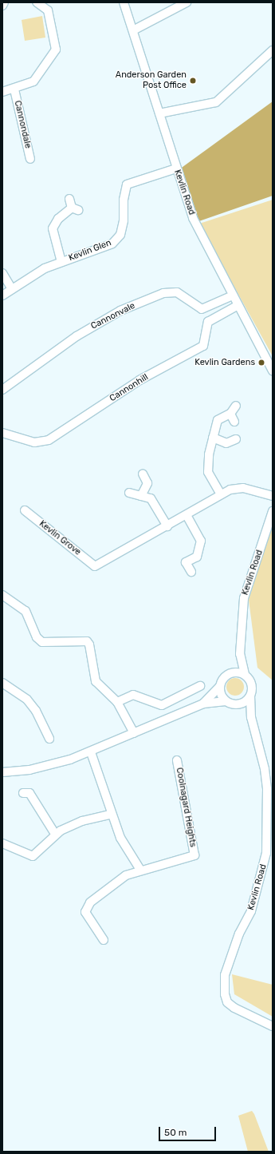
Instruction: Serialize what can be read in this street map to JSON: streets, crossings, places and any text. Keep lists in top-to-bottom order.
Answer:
{
  "streets": {
    "street": [
      "Cannondale",
      "Kevlin Road",
      "Kevlin Glen",
      "Cannonvale",
      "Cannonhill",
      "Kevlin Grove",
      "Coolnagard Heights"
    ]
  },
  "crossings": [
    ["Kevlin Road", "Kevlin Glen"],
    ["Kevlin Road", "Cannonvale"],
    ["Kevlin Road", "Cannonhill"]
  ],
  "places": ["Anderson Garden Post Office", "Kevlin Gardens"],
  "scale_bar": "50 m"
}
